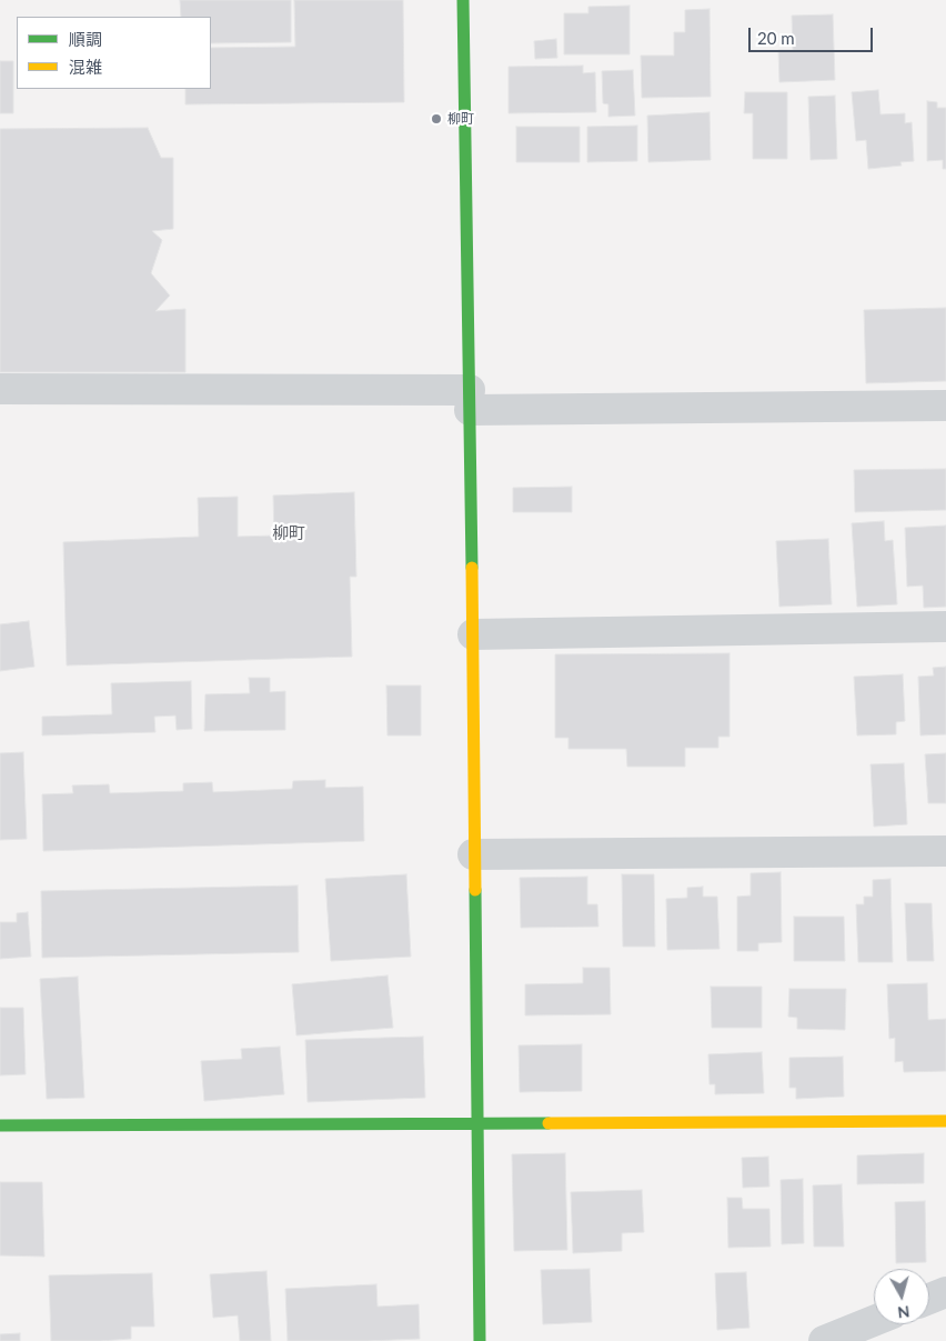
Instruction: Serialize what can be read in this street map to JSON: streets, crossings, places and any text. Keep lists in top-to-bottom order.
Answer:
{
  "districts": ["柳町"],
  "places": ["柳町"],
  "legend": ["順調", "混雑"],
  "scale_bar": "20 m",
  "north": "bottom"
}
